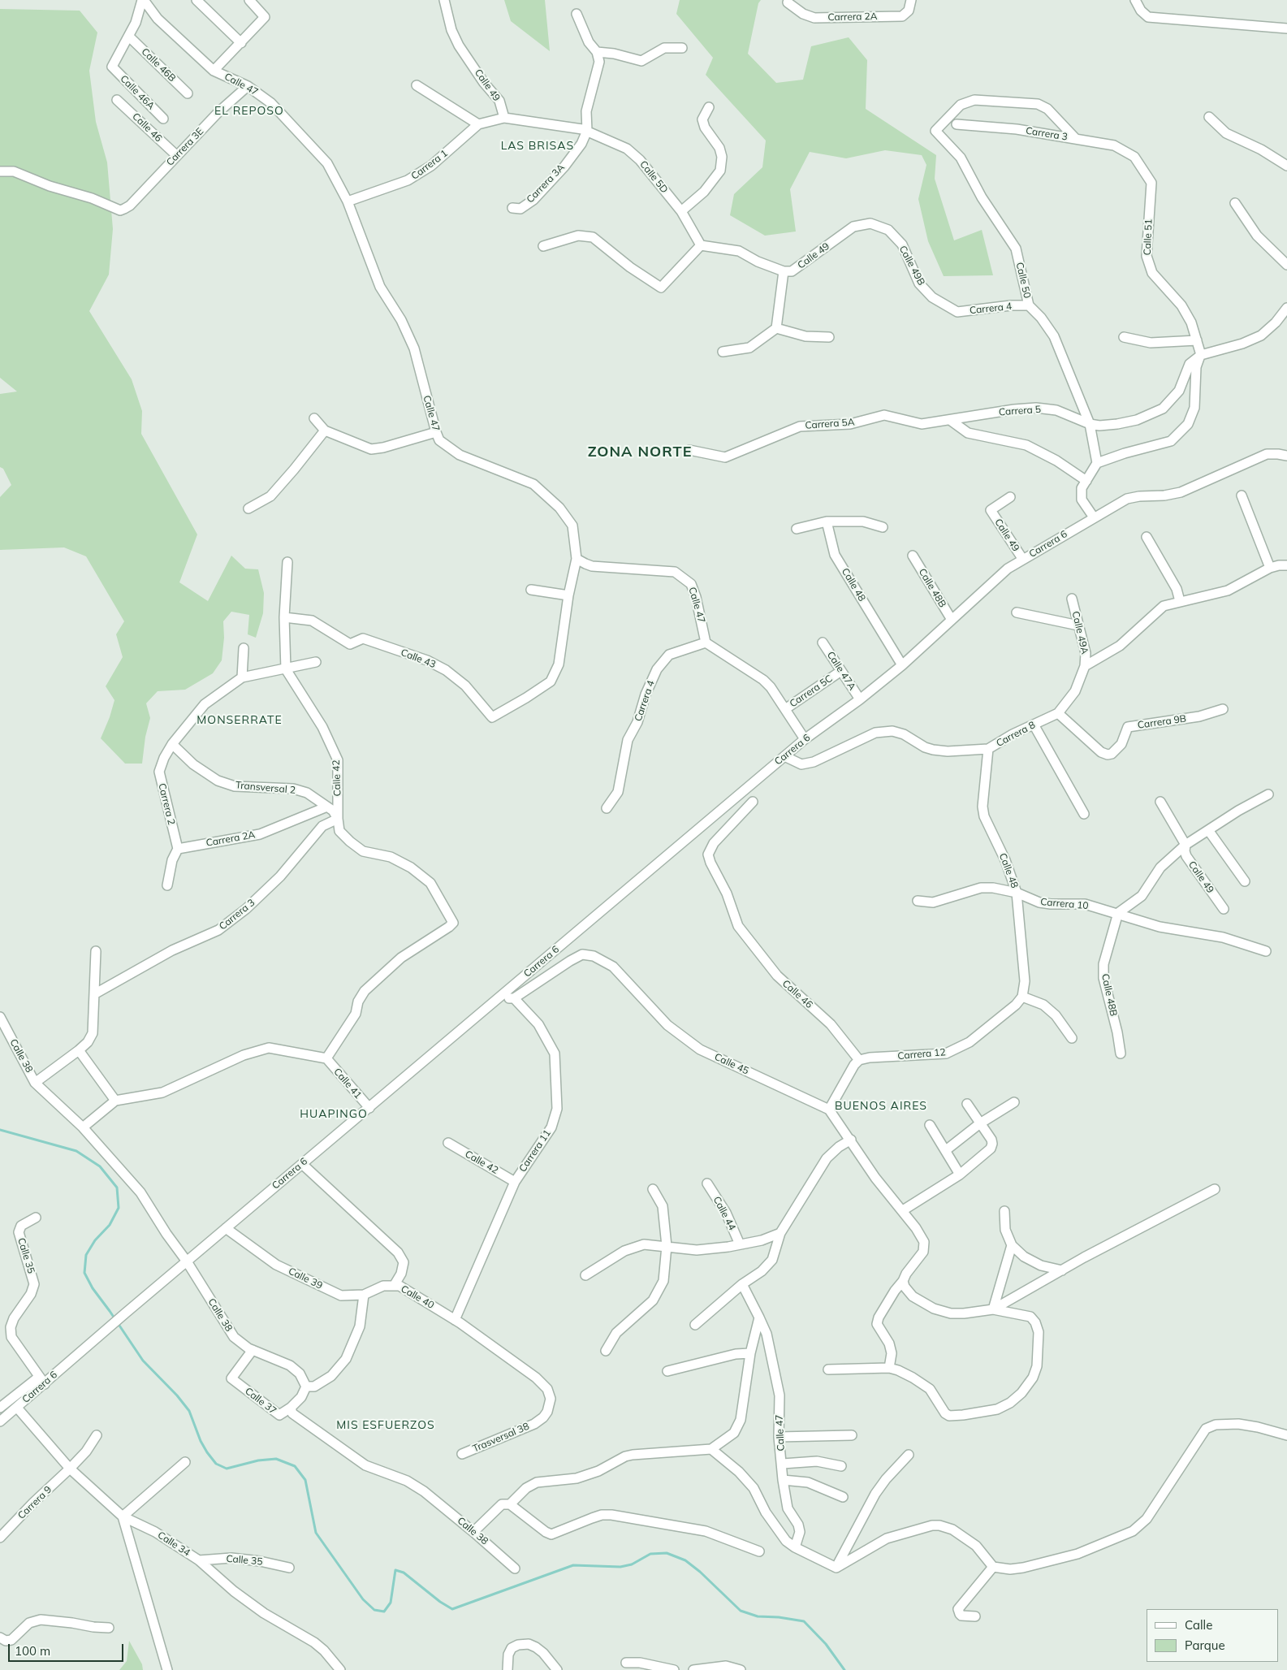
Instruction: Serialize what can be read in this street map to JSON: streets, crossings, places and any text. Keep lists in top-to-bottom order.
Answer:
{
  "streets": {
    "street": [
      "Carrera 2A",
      "Calle 46B",
      "Calle 47",
      "Calle 49",
      "Calle 46A",
      "Calle 46",
      "Carrera 3",
      "Carrera 3E",
      "Carrera 1",
      "Calle 5D",
      "Carrera 3A",
      "Calle 51",
      "Calle 49B",
      "Calle 50",
      "Carrera 4",
      "Carrera 5",
      "Carrera 5A",
      "Carrera 6",
      "Calle 48",
      "Calle 48B",
      "Calle 49A",
      "Calle 43",
      "Calle 47A",
      "Carrera 5C",
      "Carrera 9B",
      "Carrera 8",
      "Calle 42",
      "Transversal 2",
      "Carrera 2",
      "Carrera 10",
      "Carrera 12",
      "Calle 38",
      "Calle 45",
      "Calle 41",
      "Carrera 11",
      "Calle 44",
      "Calle 35",
      "Calle 39",
      "Calle 40",
      "Calle 37",
      "Trasversal 38",
      "Carrera 9",
      "Calle 34"
    ]
  },
  "crossings": [
    ["Carrera 2A", "Transversal 2"],
    ["Carrera 2A", "Carrera 2"],
    ["Calle 46B", "Calle 46A"],
    ["Calle 47", "Carrera 3E"],
    ["Calle 47", "Carrera 1"],
    ["Calle 47", "Carrera 4"],
    ["Calle 49", "Carrera 1"],
    ["Calle 49", "Calle 49B"],
    ["Calle 49", "Carrera 6"],
    ["Calle 46", "Carrera 3E"],
    ["Calle 46", "Carrera 12"],
    ["Carrera 3", "Calle 51"],
    ["Carrera 3", "Calle 50"],
    ["Carrera 3", "Calle 42"],
    ["Carrera 3", "Transversal 2"],
    ["Calle 5D", "Carrera 3A"],
    ["Calle 51", "Carrera 5"],
    ["Calle 49B", "Carrera 4"],
    ["Calle 50", "Carrera 4"],
    ["Calle 50", "Carrera 5"],
    ["Carrera 5", "Carrera 5A"],
    ["Carrera 6", "Calle 48"],
    ["Carrera 6", "Calle 48B"],
    ["Carrera 6", "Calle 47A"],
    ["Carrera 6", "Carrera 8"],
    ["Carrera 6", "Calle 38"],
    ["Carrera 6", "Calle 41"],
    ["Carrera 6", "Calle 35"],
    ["Carrera 6", "Calle 39"],
    ["Carrera 6", "Calle 40"],
    ["Carrera 6", "Calle 34"],
    ["Calle 48", "Carrera 8"],
    ["Calle 48", "Carrera 10"],
    ["Calle 48", "Carrera 12"],
    ["Calle 48B", "Carrera 10"],
    ["Calle 49A", "Carrera 8"],
    ["Carrera 9B", "Carrera 8"],
    ["Calle 42", "Transversal 2"],
    ["Calle 42", "Carrera 2"],
    ["Calle 42", "Calle 41"],
    ["Calle 42", "Carrera 11"],
    ["Transversal 2", "Carrera 2"],
    ["Calle 38", "Calle 37"],
    ["Calle 45", "Carrera 11"],
    ["Carrera 11", "Calle 40"],
    ["Calle 35", "Calle 34"],
    ["Calle 39", "Calle 40"],
    ["Calle 40", "Trasversal 38"],
    ["Carrera 9", "Calle 34"]
  ],
  "districts": [
    "EL REPOSO",
    "LAS BRISAS",
    "ZONA NORTE",
    "MONSERRATE",
    "BUENOS AIRES",
    "HUAPINGO",
    "MIS ESFUERZOS"
  ],
  "legend": ["Calle", "Parque"],
  "scale_bar": "100 m"
}
